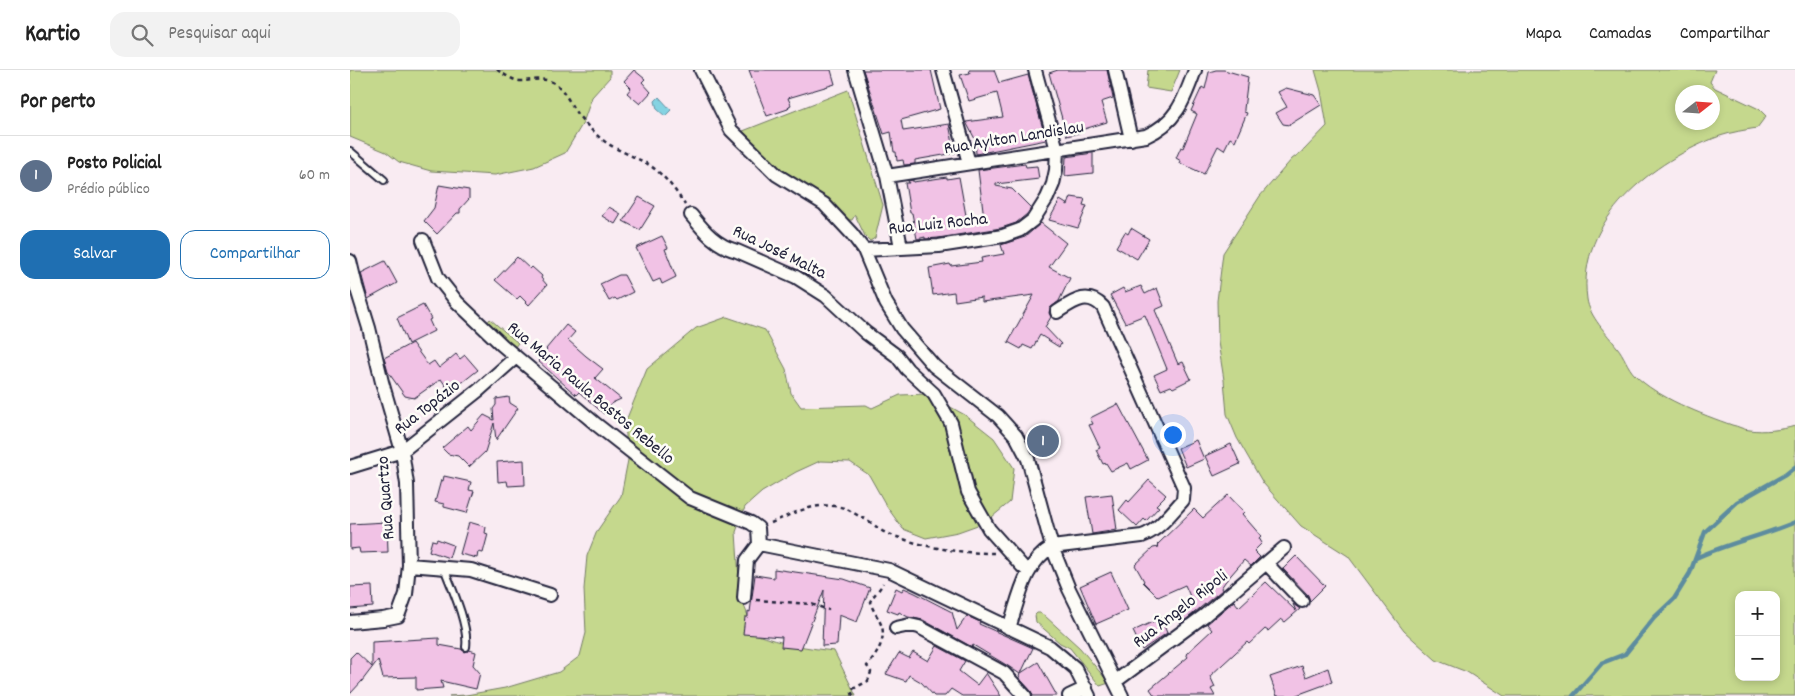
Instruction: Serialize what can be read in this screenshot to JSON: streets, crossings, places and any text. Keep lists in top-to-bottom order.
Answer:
{
  "streets": {
    "street": [
      "Rua Aylton Landislau",
      "Rua Luiz Rocha",
      "Rua José Malta",
      "Rua Maria Paula Bastos Rebello",
      "Rua Topázio",
      "Rua Quartzo",
      "Rua Ângelo Ripoli"
    ]
  },
  "crossings": [
    ["Rua Aylton Landislau", "Rua Luiz Rocha"],
    ["Rua Maria Paula Bastos Rebello", "Rua Topázio"],
    ["Rua Topázio", "Rua Quartzo"]
  ],
  "north": "right",
  "page": {
    "header": "Kartio",
    "search": "Pesquisar aqui",
    "nav": ["Mapa", "Camadas", "Compartilhar"],
    "heading": "Por perto",
    "list": [
      {
        "mark": "1",
        "name": "Posto Policial",
        "note": "Prédio público",
        "value": "60 m"
      }
    ],
    "buttons": ["Salvar", "Compartilhar"],
    "pins": "1",
    "map_buttons": ["+", "−"]
  }
}
